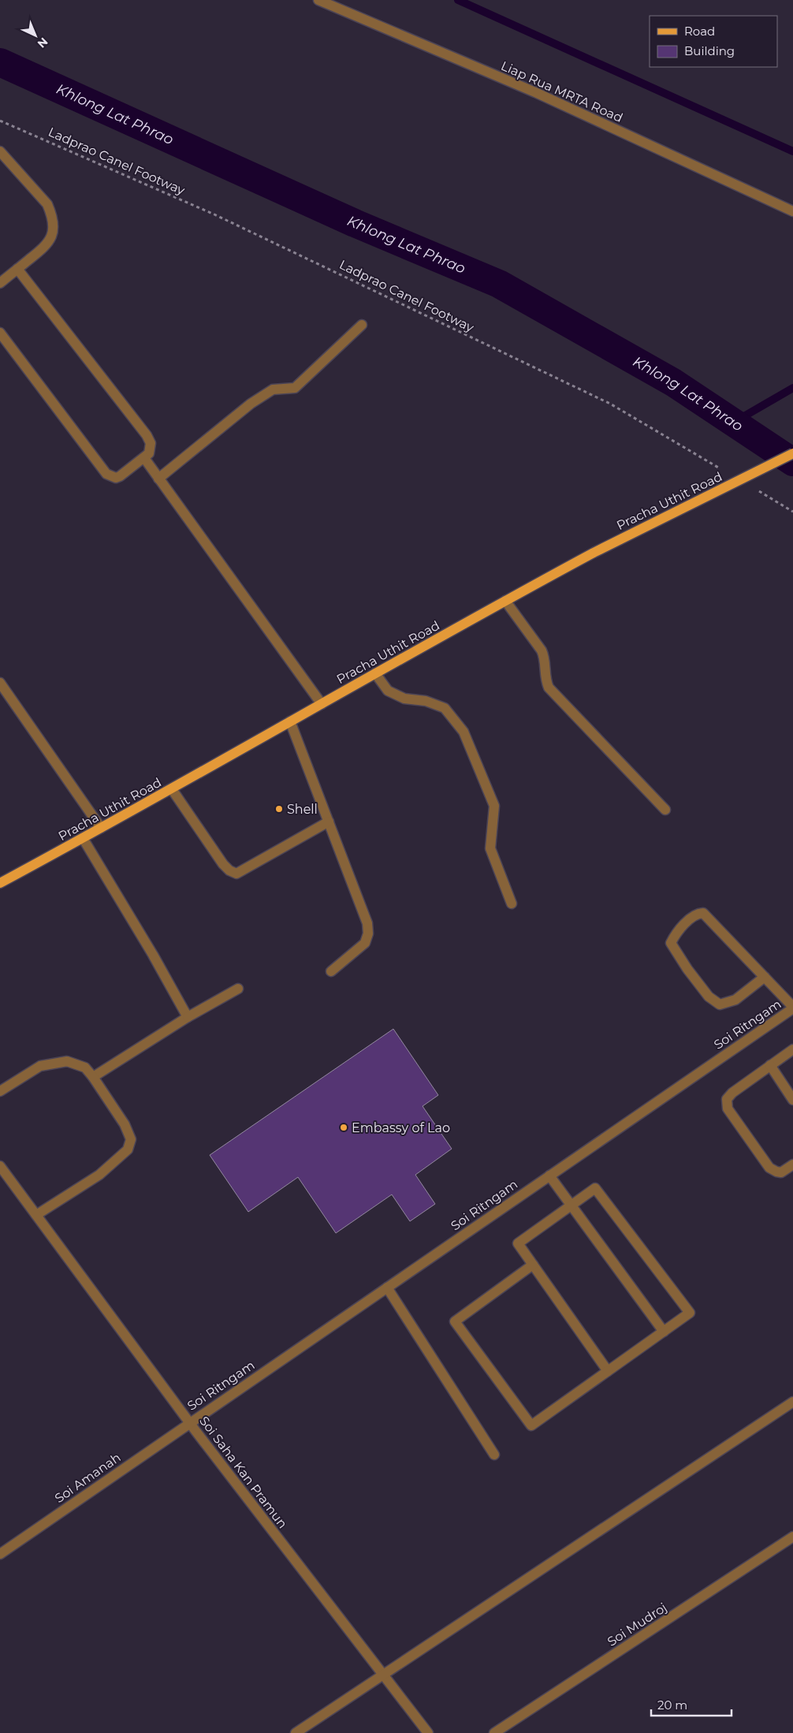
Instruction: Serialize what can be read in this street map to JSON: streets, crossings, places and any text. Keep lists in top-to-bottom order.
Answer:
{
  "streets": {
    "main road": ["Pracha Uthit Road"],
    "street": [
      "Liap Rua MRTA Road",
      "Soi Ritngam",
      "Soi Saha Kan Pramun",
      "Soi Amanah",
      "Soi Mudroj"
    ],
    "path": ["Ladprao Canel Footway"]
  },
  "crossings": [
    ["Soi Ritngam", "Soi Saha Kan Pramun"],
    ["Soi Ritngam", "Soi Amanah"],
    ["Soi Saha Kan Pramun", "Soi Amanah"]
  ],
  "water": ["Khlong Lat Phrao"],
  "places": ["Shell", "Embassy of Lao"],
  "legend": ["Road", "Building"],
  "scale_bar": "20 m",
  "north": "bottom right"
}
